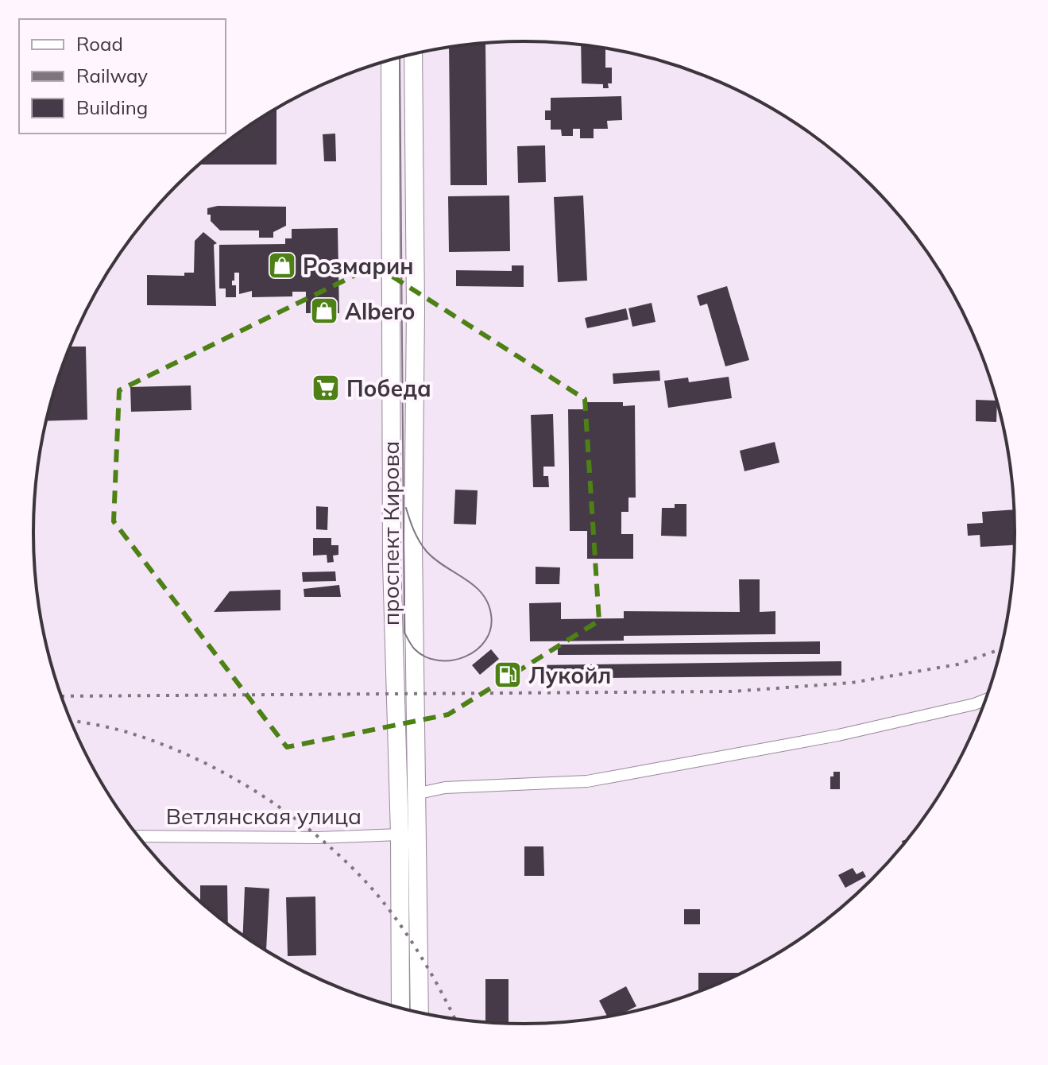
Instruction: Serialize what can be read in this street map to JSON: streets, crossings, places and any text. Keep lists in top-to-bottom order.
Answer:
{
  "streets": {
    "main road": ["проспект Кирова"],
    "street": ["Ветлянская улица"]
  },
  "crossings": [
    ["проспект Кирова", "Ветлянская улица"]
  ],
  "places": {
    "shop": ["Розмарин", "Albero"],
    "supermarket": ["Победа"],
    "fuel station": ["Лукойл"]
  },
  "legend": ["Road", "Railway", "Building"]
}
